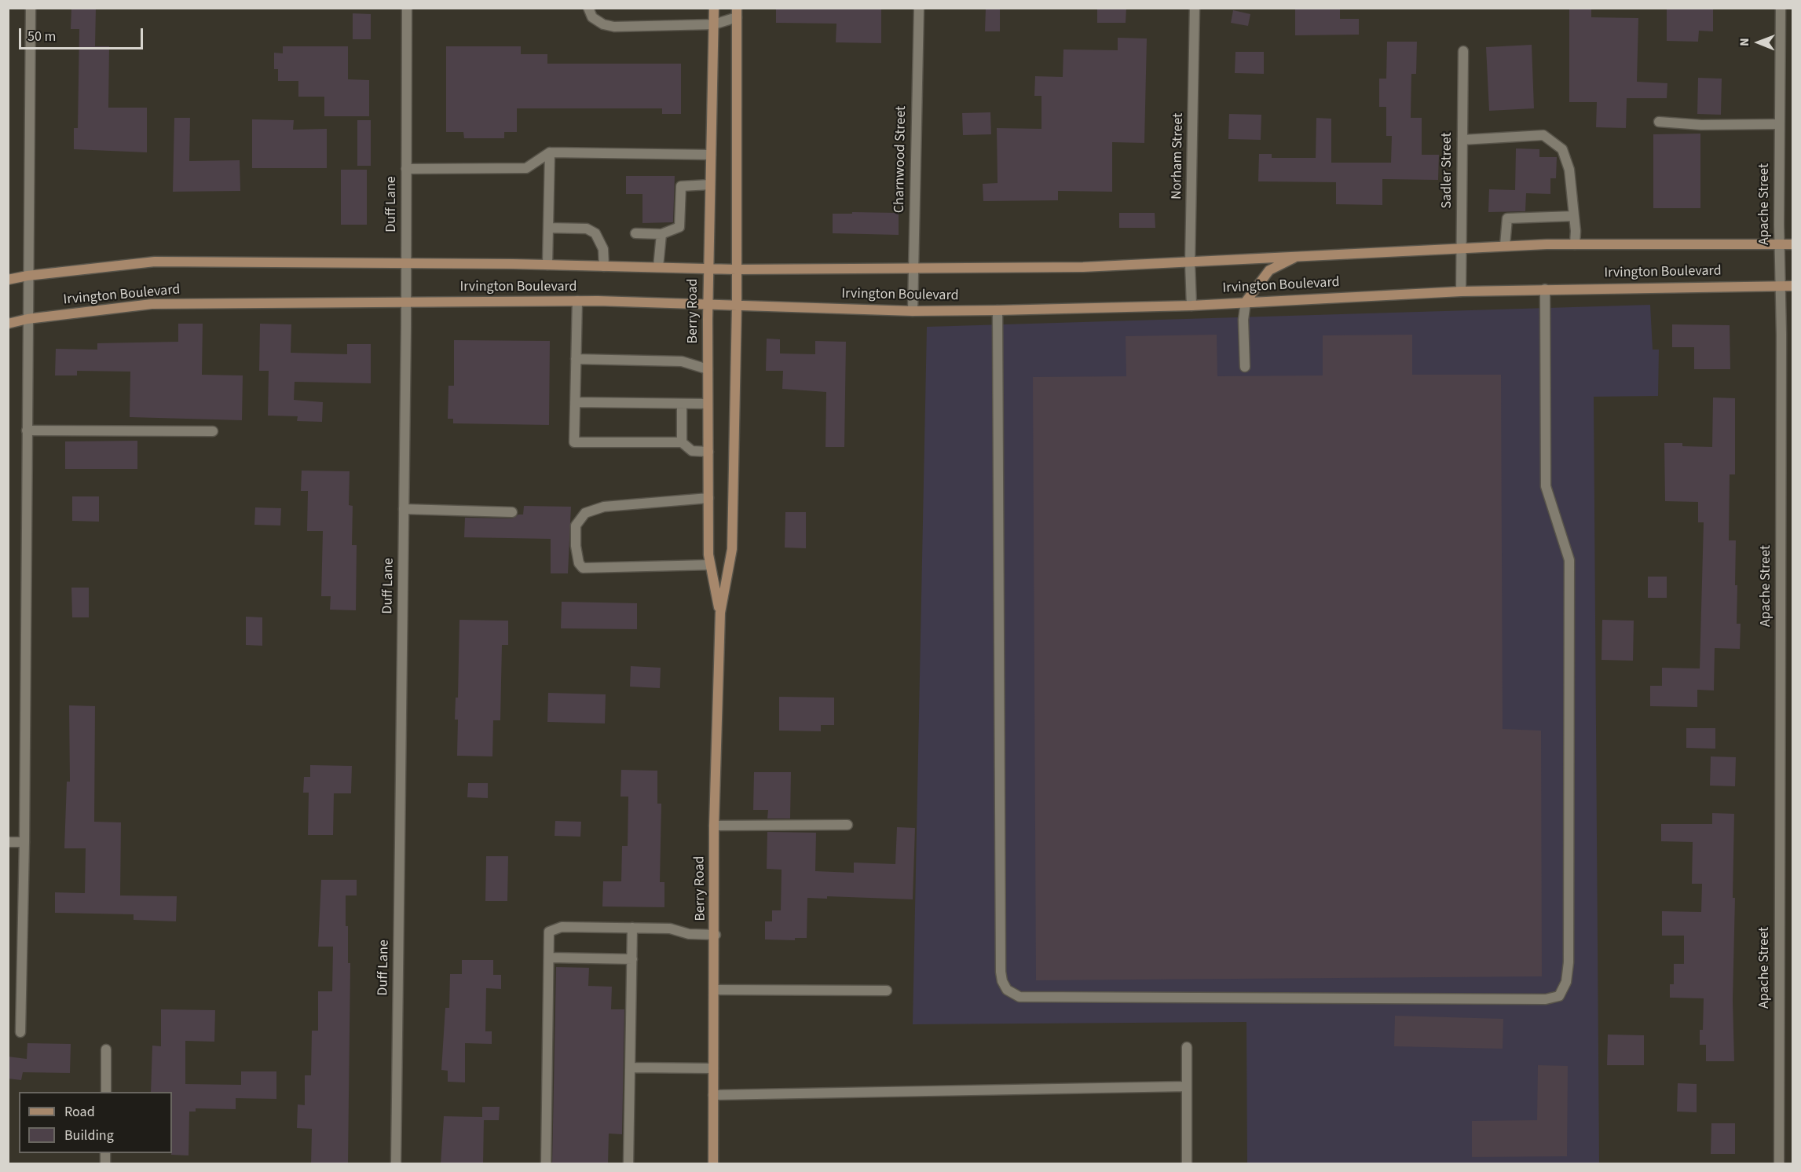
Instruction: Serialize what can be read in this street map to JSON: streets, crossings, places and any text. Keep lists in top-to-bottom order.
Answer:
{
  "streets": {
    "main road": ["Irvington Boulevard", "Berry Road"],
    "street": [
      "Norham Street",
      "Charnwood Street",
      "Sadler Street",
      "Duff Lane",
      "Apache Street"
    ]
  },
  "crossings": [
    ["Norham Street", "Irvington Boulevard"],
    ["Charnwood Street", "Irvington Boulevard"],
    ["Sadler Street", "Irvington Boulevard"],
    ["Duff Lane", "Irvington Boulevard"],
    ["Apache Street", "Irvington Boulevard"],
    ["Irvington Boulevard", "Berry Road"]
  ],
  "legend": ["Road", "Building"],
  "scale_bar": "50 m",
  "north": "left"
}
